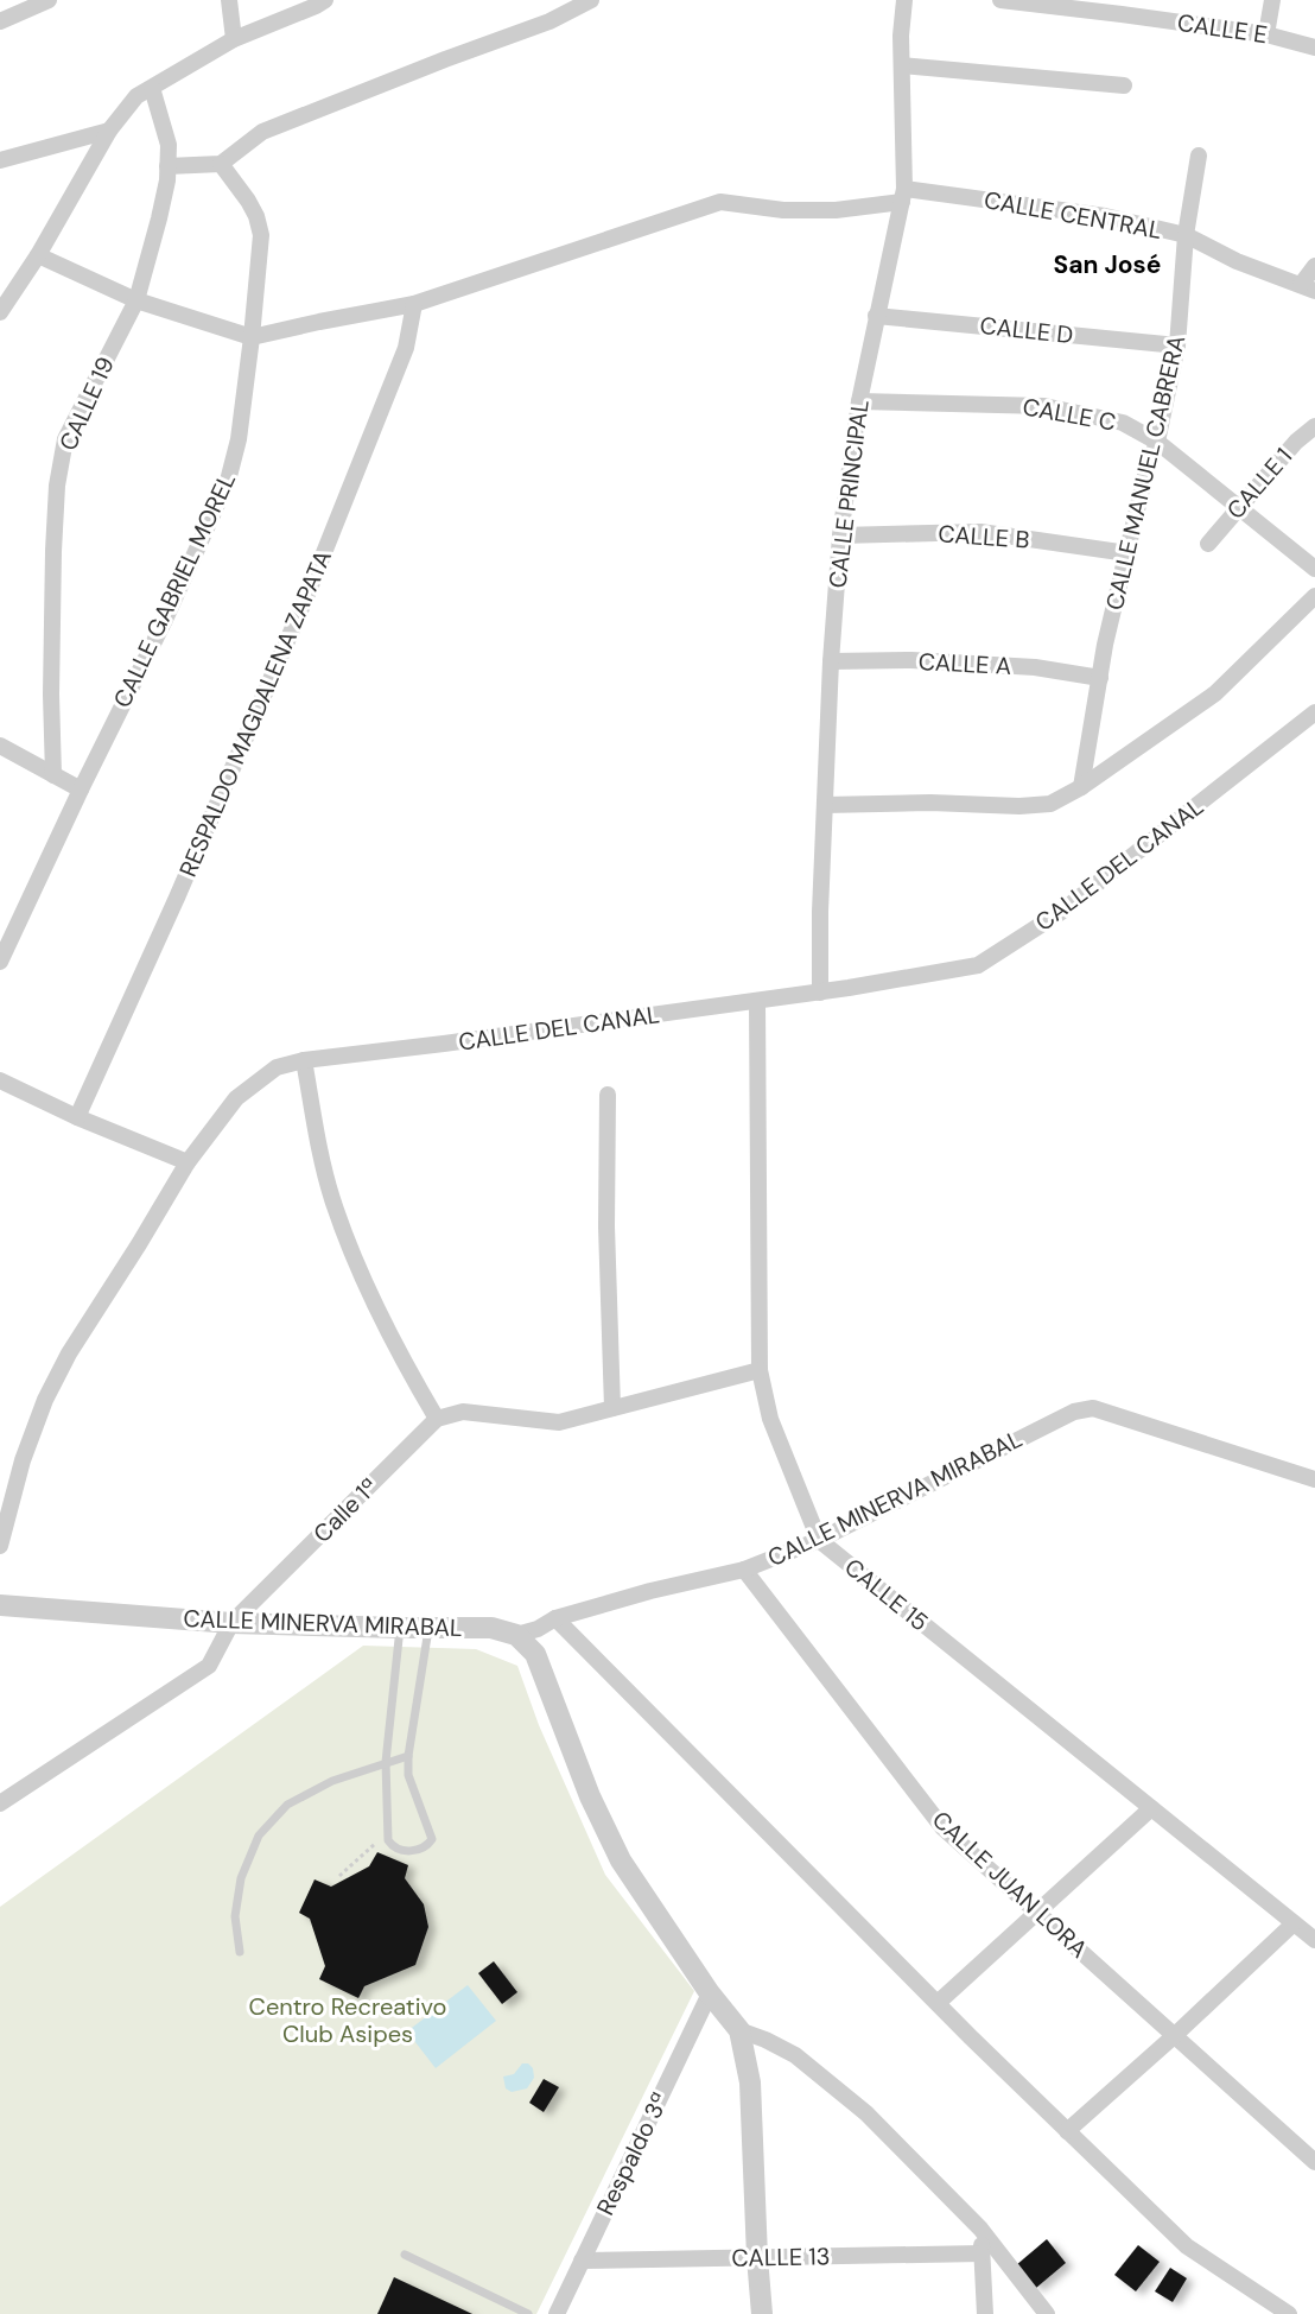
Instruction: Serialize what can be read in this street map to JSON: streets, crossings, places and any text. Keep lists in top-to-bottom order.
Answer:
{
  "streets": {
    "street": [
      "CALLE E",
      "CALLE CENTRAL",
      "CALLE D",
      "CALLE 19",
      "CALLE C",
      "CALLE MANUEL CABRERA",
      "CALLE 1",
      "CALLE PRINCIPAL",
      "CALLE B",
      "CALLE GABRIEL MOREL",
      "CALLE A",
      "RESPALDO MAGDALENA ZAPATA",
      "CALLE DEL CANAL",
      "CALLE MINERVA MIRABAL",
      "Calle 1ª",
      "CALLE 15",
      "CALLE JUAN LORA",
      "Respaldo 3ª",
      "CALLE 13"
    ]
  },
  "crossings": [
    ["CALLE CENTRAL", "CALLE MANUEL CABRERA"],
    ["CALLE CENTRAL", "CALLE PRINCIPAL"],
    ["CALLE CENTRAL", "CALLE GABRIEL MOREL"],
    ["CALLE CENTRAL", "RESPALDO MAGDALENA ZAPATA"],
    ["CALLE D", "CALLE MANUEL CABRERA"],
    ["CALLE D", "CALLE PRINCIPAL"],
    ["CALLE C", "CALLE MANUEL CABRERA"],
    ["CALLE C", "CALLE 1"],
    ["CALLE C", "CALLE PRINCIPAL"],
    ["CALLE MANUEL CABRERA", "CALLE B"],
    ["CALLE MANUEL CABRERA", "CALLE A"],
    ["CALLE PRINCIPAL", "CALLE B"],
    ["CALLE PRINCIPAL", "CALLE A"],
    ["CALLE PRINCIPAL", "CALLE DEL CANAL"],
    ["CALLE DEL CANAL", "CALLE 15"],
    ["CALLE MINERVA MIRABAL", "Calle 1ª"],
    ["CALLE MINERVA MIRABAL", "CALLE 15"],
    ["CALLE MINERVA MIRABAL", "CALLE JUAN LORA"],
    ["Respaldo 3ª", "CALLE 13"]
  ],
  "districts": ["San José"],
  "parks": ["Centro Recreativo Club Asipes"]
}
